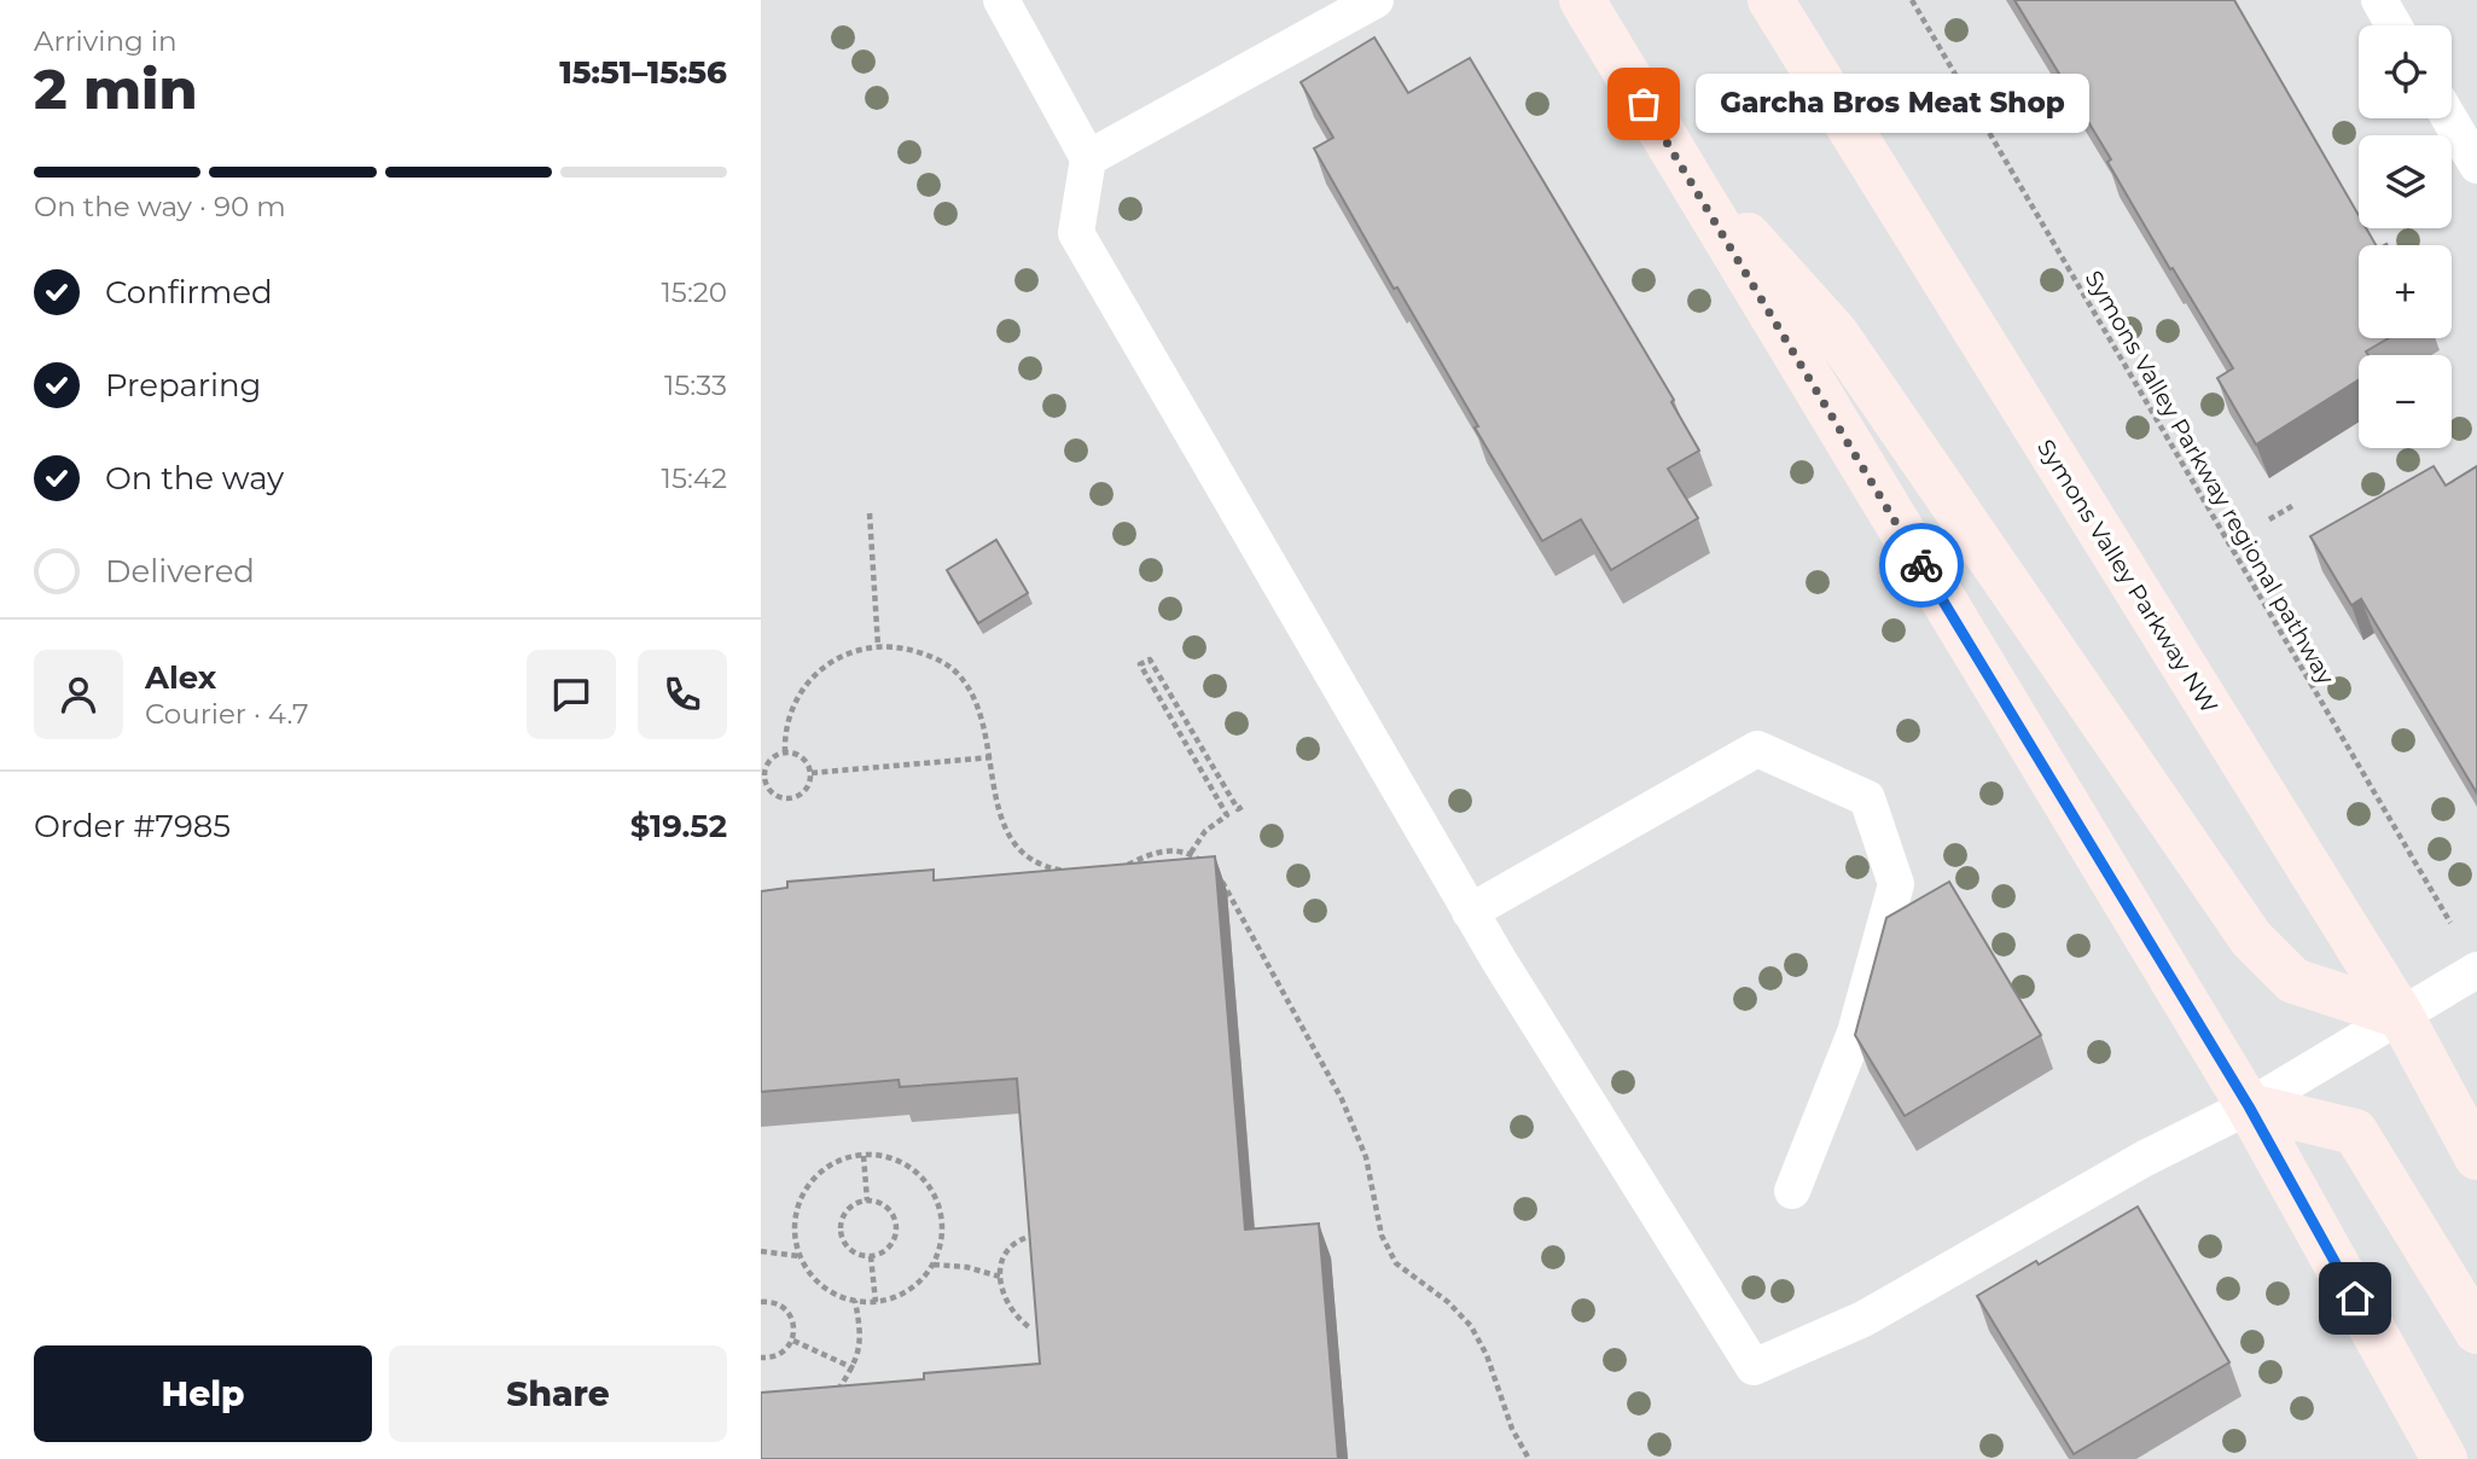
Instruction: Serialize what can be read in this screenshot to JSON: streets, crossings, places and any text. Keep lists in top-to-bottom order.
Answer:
{
  "streets": {
    "main road": ["Symons Valley Parkway NW"],
    "path": ["Symons Valley Parkway regional pathway"]
  },
  "places": ["Garcha Bros Meat Shop"],
  "page": {
    "heading": ["2 min", "Arriving in", "15:51–15:56"],
    "panel": [
      "Alex",
      "Courier · 4.7",
      "Order #7985",
      "$19.52"
    ],
    "map_buttons": ["+", "−"],
    "bubble": "Garcha Bros Meat Shop",
    "bar": "On the way · 90 m",
    "list": [
      ["Confirmed", "15:20"],
      ["Preparing", "15:33"],
      ["On the way", "15:42"],
      "Delivered"
    ],
    "buttons": ["Help", "Share"]
  }
}
